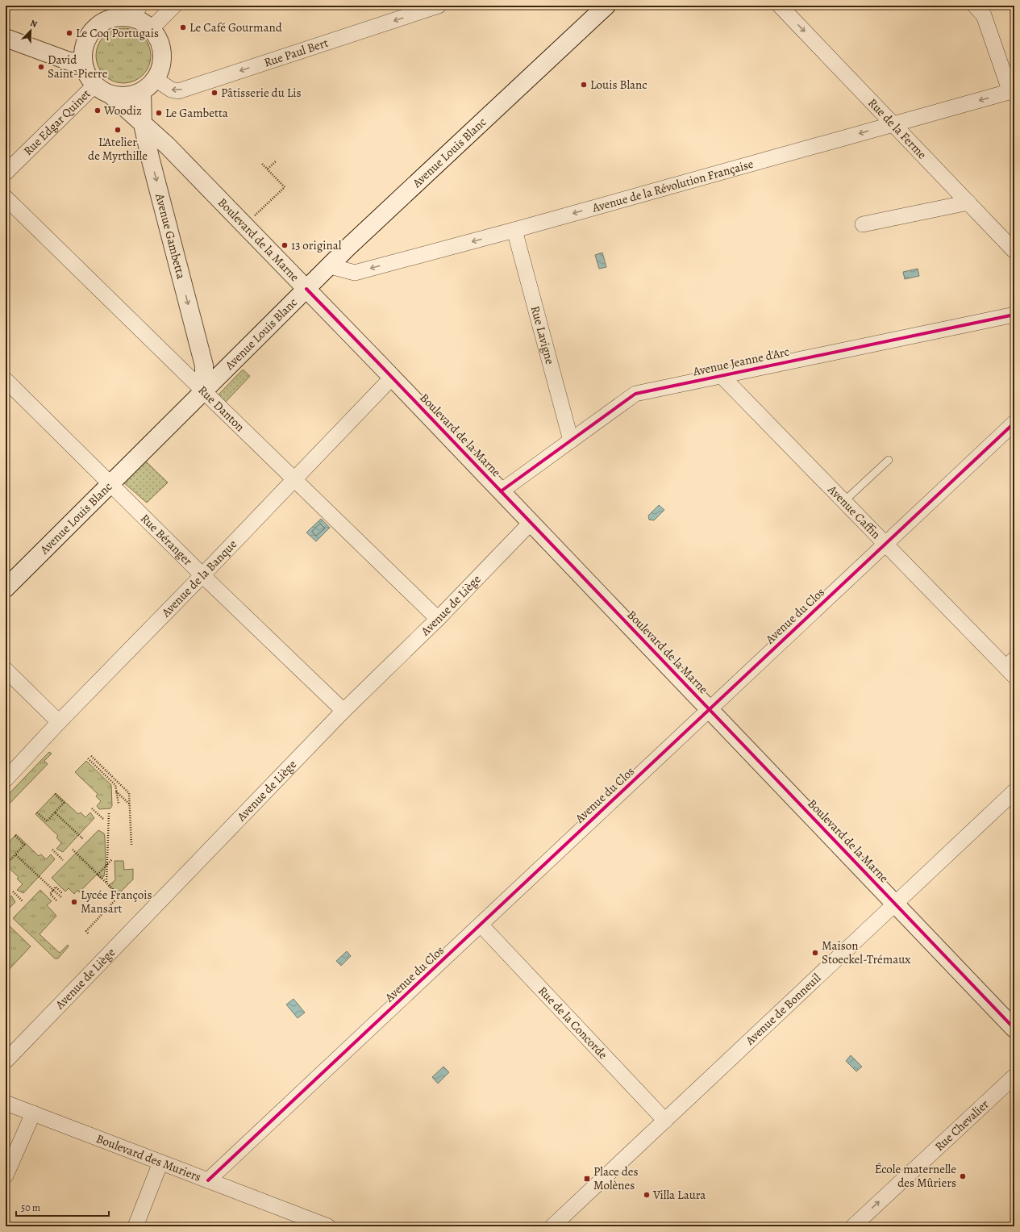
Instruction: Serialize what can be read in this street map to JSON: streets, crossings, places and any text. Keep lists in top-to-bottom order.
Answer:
{
  "streets": {
    "street": [
      "Rue Paul Bert",
      "Rue Edgar Quinet",
      "Rue de la Ferme",
      "Avenue Louis Blanc",
      "Avenue de la Révolution Française",
      "Avenue Gambetta",
      "Boulevard de la Marne",
      "Rue Lavigne",
      "Avenue Jeanne d'Arc",
      "Rue Danton",
      "Avenue Caffin",
      "Rue Béranger",
      "Avenue de la Banque",
      "Avenue de Liège",
      "Avenue du Clos",
      "Avenue de Bonneuil",
      "Rue de la Concorde",
      "Rue Chevalier",
      "Boulevard des Muriers"
    ]
  },
  "crossings": [
    ["Rue Paul Bert", "Rue Edgar Quinet"],
    ["Rue Paul Bert", "Avenue Gambetta"],
    ["Rue Edgar Quinet", "Avenue Gambetta"],
    ["Rue de la Ferme", "Avenue de la Révolution Française"],
    ["Avenue Louis Blanc", "Avenue de la Révolution Française"],
    ["Avenue Louis Blanc", "Avenue Gambetta"],
    ["Avenue Louis Blanc", "Boulevard de la Marne"],
    ["Avenue Louis Blanc", "Rue Danton"],
    ["Avenue Louis Blanc", "Rue Béranger"],
    ["Avenue de la Révolution Française", "Rue Lavigne"],
    ["Avenue Gambetta", "Boulevard de la Marne"],
    ["Avenue Gambetta", "Rue Danton"],
    ["Boulevard de la Marne", "Avenue Jeanne d'Arc"],
    ["Boulevard de la Marne", "Avenue de la Banque"],
    ["Boulevard de la Marne", "Avenue de Liège"],
    ["Boulevard de la Marne", "Avenue du Clos"],
    ["Boulevard de la Marne", "Avenue de Bonneuil"],
    ["Rue Lavigne", "Avenue Jeanne d'Arc"],
    ["Avenue Jeanne d'Arc", "Avenue Caffin"],
    ["Rue Danton", "Avenue de la Banque"],
    ["Rue Danton", "Avenue de Liège"],
    ["Avenue Caffin", "Avenue du Clos"],
    ["Rue Béranger", "Avenue de la Banque"],
    ["Rue Béranger", "Avenue de Liège"],
    ["Avenue du Clos", "Rue de la Concorde"],
    ["Avenue du Clos", "Boulevard des Muriers"],
    ["Avenue de Bonneuil", "Rue de la Concorde"]
  ],
  "one_way": [
    "Rue Paul Bert",
    "Rue de la Ferme",
    "Avenue de la Révolution Française",
    "Avenue Gambetta",
    "Rue Chevalier"
  ],
  "places": {
    "other": [
      "Le Café Gourmand",
      "Le Coq Portugais",
      "David Saint-Pierre",
      "Louis Blanc",
      "Pâtisserie du Lis",
      "Woodiz",
      "Le Gambetta",
      "L'Atelier de Myrthille",
      "13 original",
      "Lycée François Mansart",
      "Maison Stoeckel-Trémaux",
      "École maternelle des Mûriers",
      "Villa Laura"
    ],
    "transit": ["Place des Molènes"]
  },
  "scale_bar": "50 m",
  "north": "top right"
}
